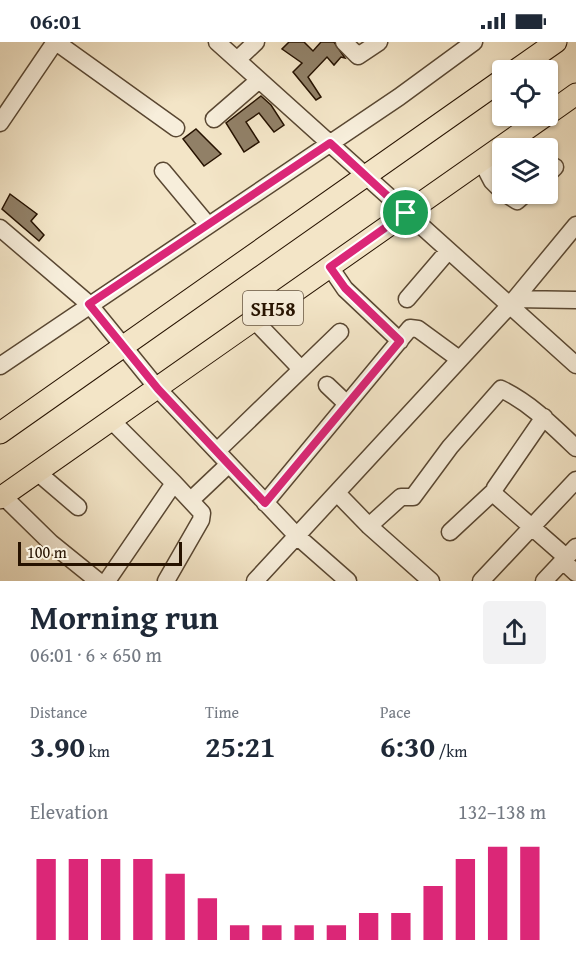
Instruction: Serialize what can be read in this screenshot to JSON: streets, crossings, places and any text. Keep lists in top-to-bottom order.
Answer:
{
  "streets": {
    "main road": ["SH58"]
  },
  "scale_bar": "100 m",
  "page": {
    "status": "06:01",
    "scale": "100 m",
    "heading": ["Morning run", "06:01 · 6 × 650 m"],
    "stats": [
      ["Distance", "3.90 km"],
      ["Time", "25:21"],
      ["Pace", "6:30 /km"]
    ],
    "chart": ["Elevation", "132–138 m"]
  }
}
